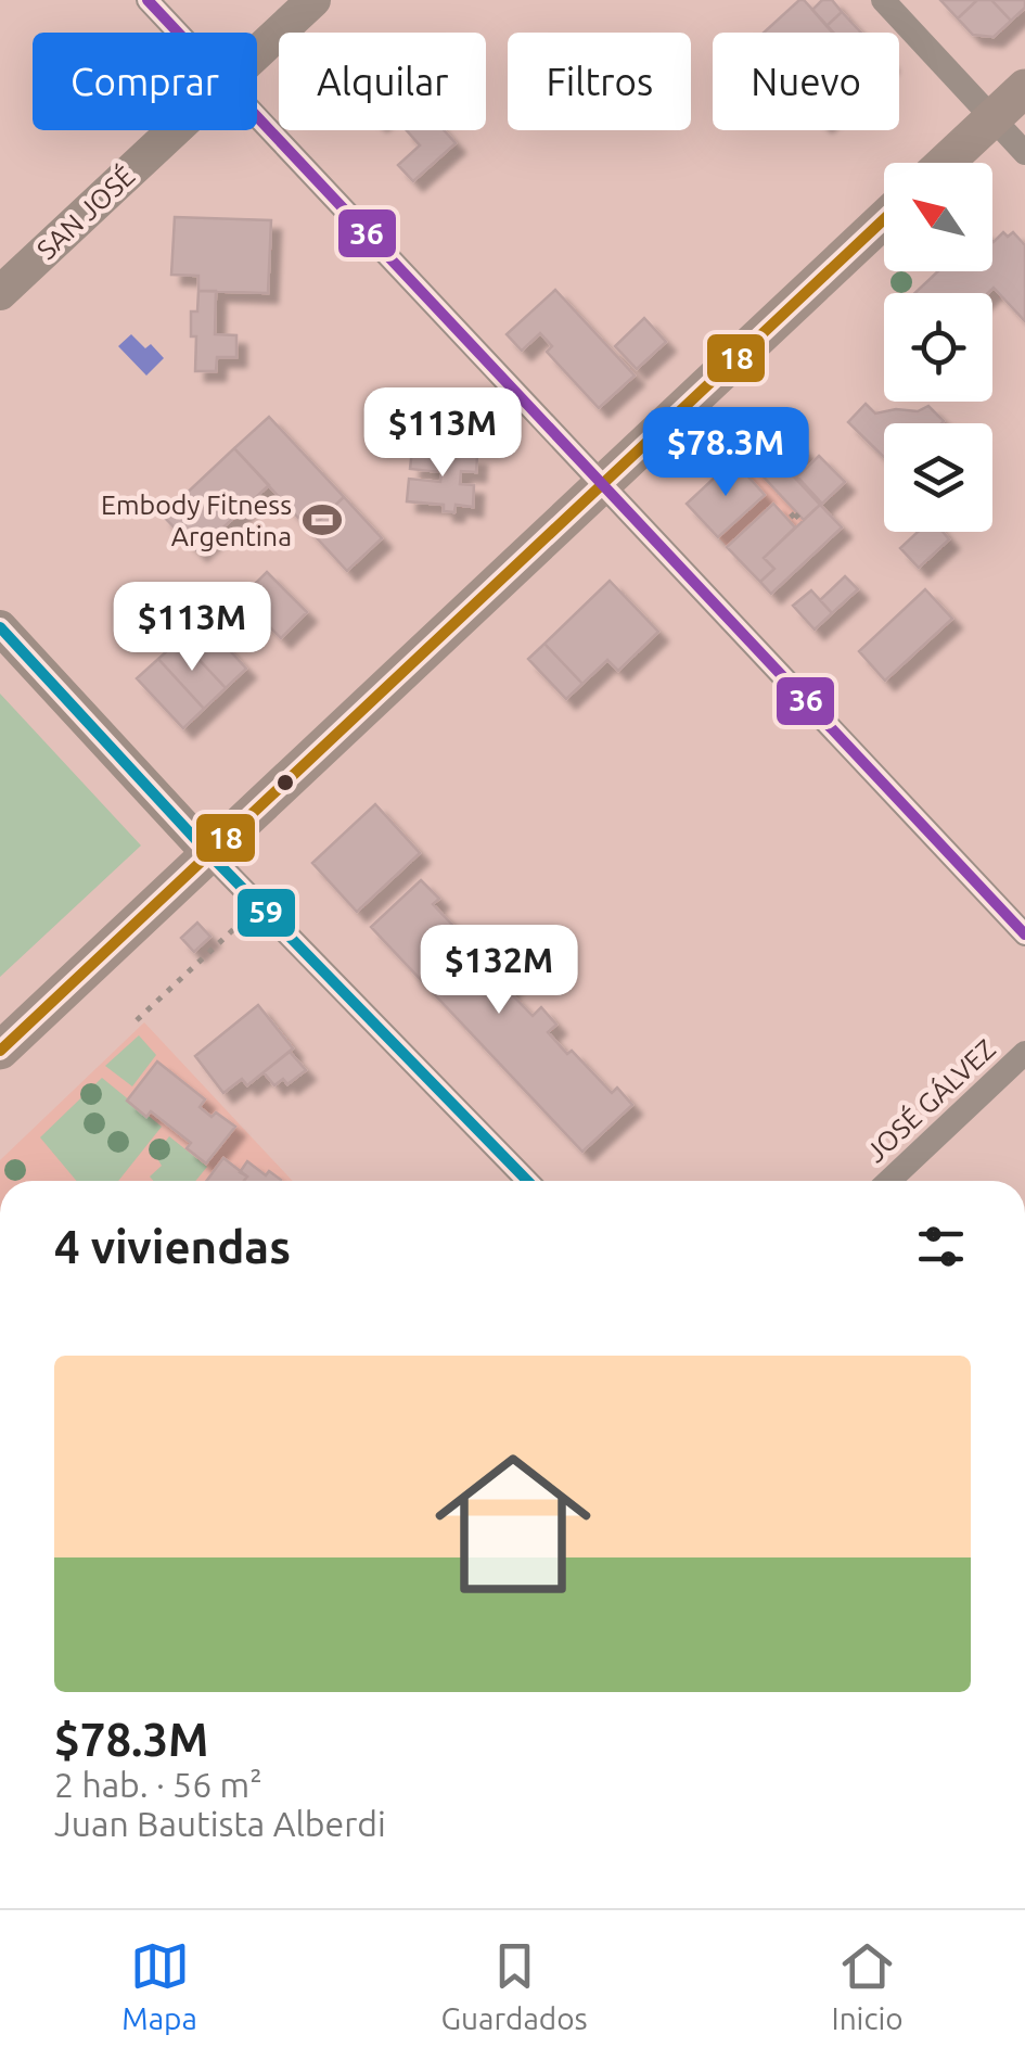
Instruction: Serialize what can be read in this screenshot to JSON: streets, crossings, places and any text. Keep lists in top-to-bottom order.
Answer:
{
  "streets": {
    "street": ["SAN JOSÉ", "JOSÉ GÁLVEZ"]
  },
  "places": {
    "sports": ["Embody Fitness Argentina"]
  },
  "lines": ["transit line 36", "transit line 18", "transit line 59"],
  "north": "top left",
  "page": {
    "chip": [
      "Comprar",
      "Alquilar",
      "Filtros",
      "Nuevo"
    ],
    "price": [
      "$113M",
      "$78.3M",
      "$113M",
      "$132M"
    ],
    "heading": "4 viviendas",
    "list": [
      {
        "name": "$78.3M",
        "note": "2 hab. · 56 m² · Juan Bautista Alberdi"
      }
    ],
    "tabs": ["Mapa", "Guardados", "Inicio"]
  }
}
